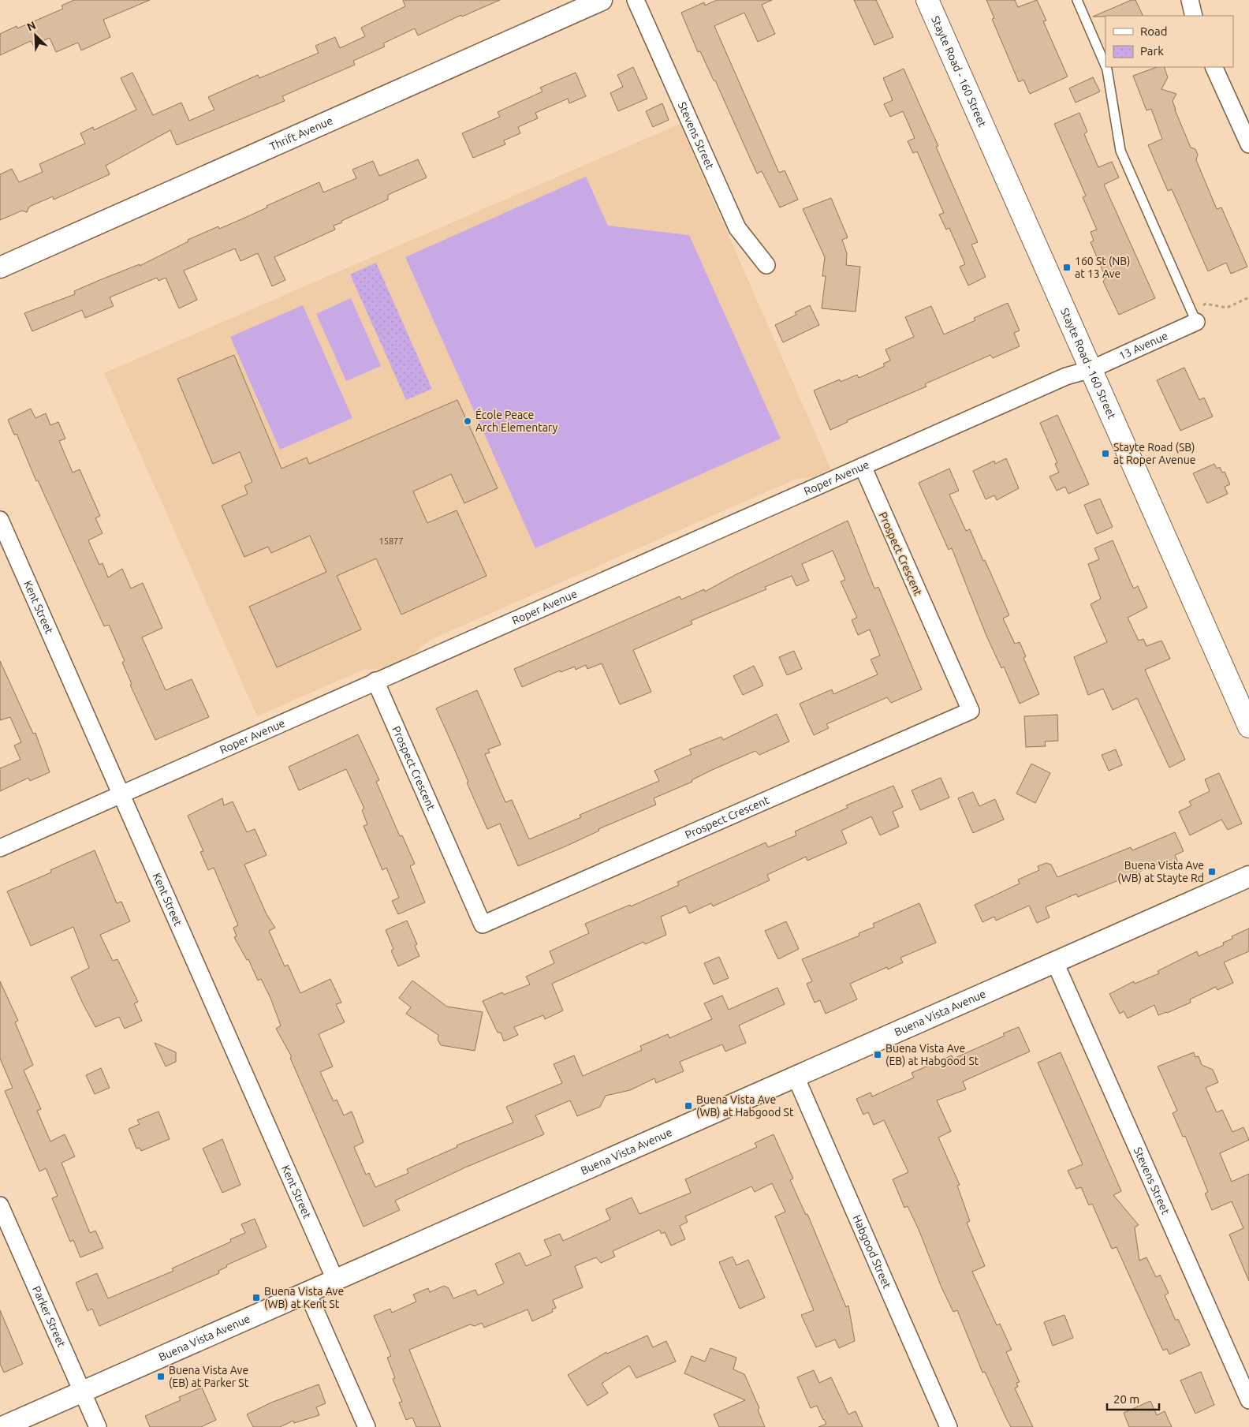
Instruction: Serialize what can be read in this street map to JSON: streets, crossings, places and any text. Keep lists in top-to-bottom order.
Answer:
{
  "streets": {
    "main road": ["Stayte Road - 160 Street"],
    "street": [
      "Thrift Avenue",
      "Stevens Street",
      "13 Avenue",
      "Roper Avenue",
      "Prospect Crescent",
      "Kent Street",
      "Buena Vista Avenue",
      "Habgood Street",
      "Parker Street"
    ]
  },
  "crossings": [
    ["Stayte Road - 160 Street", "13 Avenue"],
    ["Stayte Road - 160 Street", "Roper Avenue"],
    ["Stevens Street", "Buena Vista Avenue"],
    ["13 Avenue", "Roper Avenue"],
    ["Roper Avenue", "Prospect Crescent"],
    ["Roper Avenue", "Kent Street"],
    ["Kent Street", "Buena Vista Avenue"],
    ["Buena Vista Avenue", "Habgood Street"],
    ["Buena Vista Avenue", "Parker Street"]
  ],
  "places": {
    "transit": [
      "160 St (NB) at 13 Ave",
      "Stayte Road (SB) at Roper Avenue",
      "Buena Vista Ave (WB) at Stayte Rd",
      "Buena Vista Ave (EB) at Habgood St",
      "Buena Vista Ave (WB) at Habgood St",
      "Buena Vista Ave (WB) at Kent St",
      "Buena Vista Ave (EB) at Parker St"
    ],
    "other": ["École Peace Arch Elementary"]
  },
  "house_numbers": ["15877"],
  "legend": ["Road", "Park"],
  "scale_bar": "20 m",
  "north": "top left"
}
